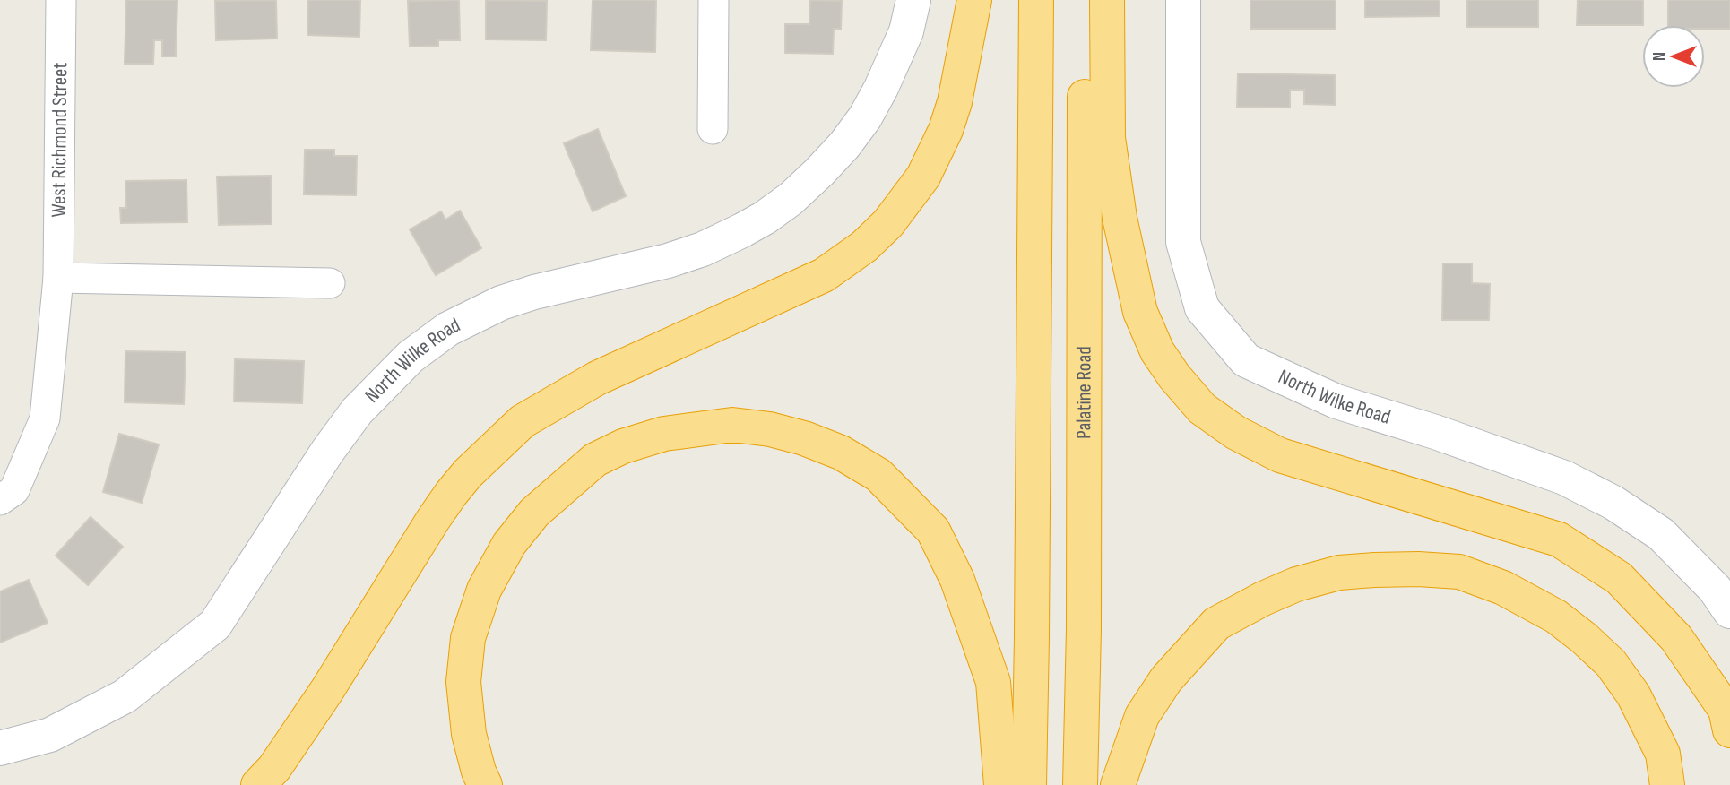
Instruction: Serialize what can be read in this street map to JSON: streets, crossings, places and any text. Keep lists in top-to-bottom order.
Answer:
{
  "streets": {
    "highway": ["Palatine Road"],
    "street": ["West Richmond Street", "North Wilke Road"]
  },
  "north": "left"
}
